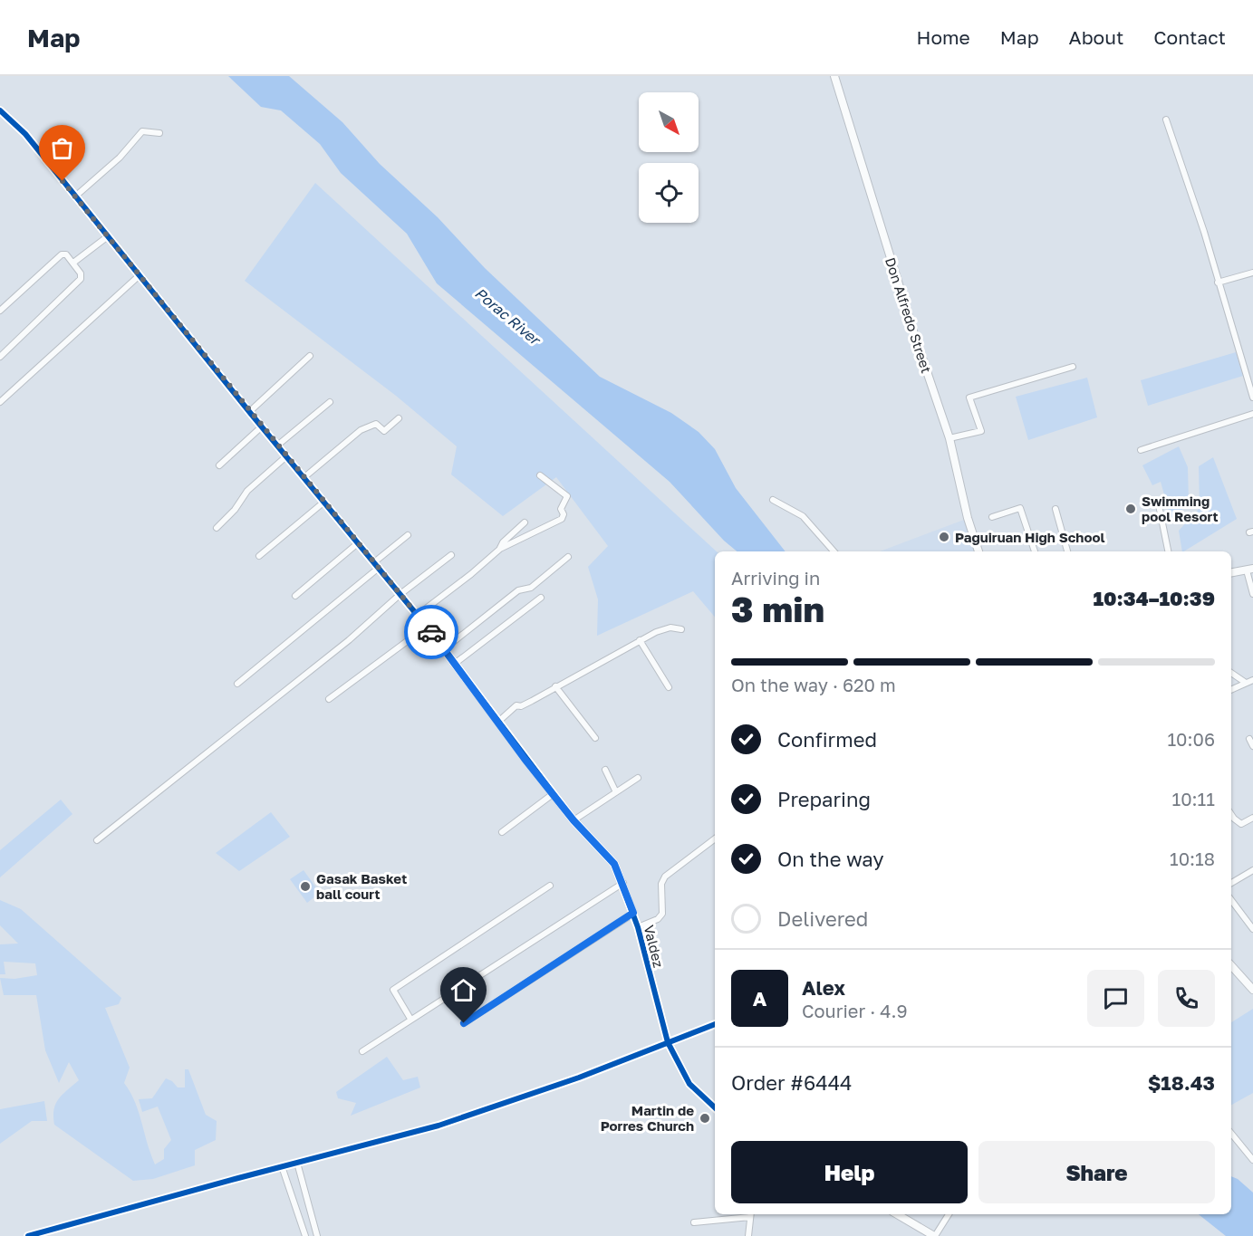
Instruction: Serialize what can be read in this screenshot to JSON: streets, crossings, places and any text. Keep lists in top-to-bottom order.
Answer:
{
  "streets": {
    "street": ["Don Alfredo Street", "Valdez"]
  },
  "water": ["Porac River"],
  "places": [
    "Swimming pool Resort",
    "Paguiruan High School",
    "Gasak Basket ball court",
    "Martin de Porres Church"
  ],
  "north": "bottom right",
  "page": {
    "header": "Map",
    "nav": [
      "Home",
      "Map",
      "About",
      "Contact"
    ],
    "heading": ["3 min", "Arriving in", "10:34–10:39"],
    "panel": [
      "Alex",
      "Courier · 4.9",
      "Order #6444",
      "$18.43"
    ],
    "bar": "On the way · 620 m",
    "list": [
      ["Confirmed", "10:06"],
      ["Preparing", "10:11"],
      ["On the way", "10:18"],
      "Delivered"
    ],
    "round": "A",
    "buttons": ["Help", "Share"]
  }
}
